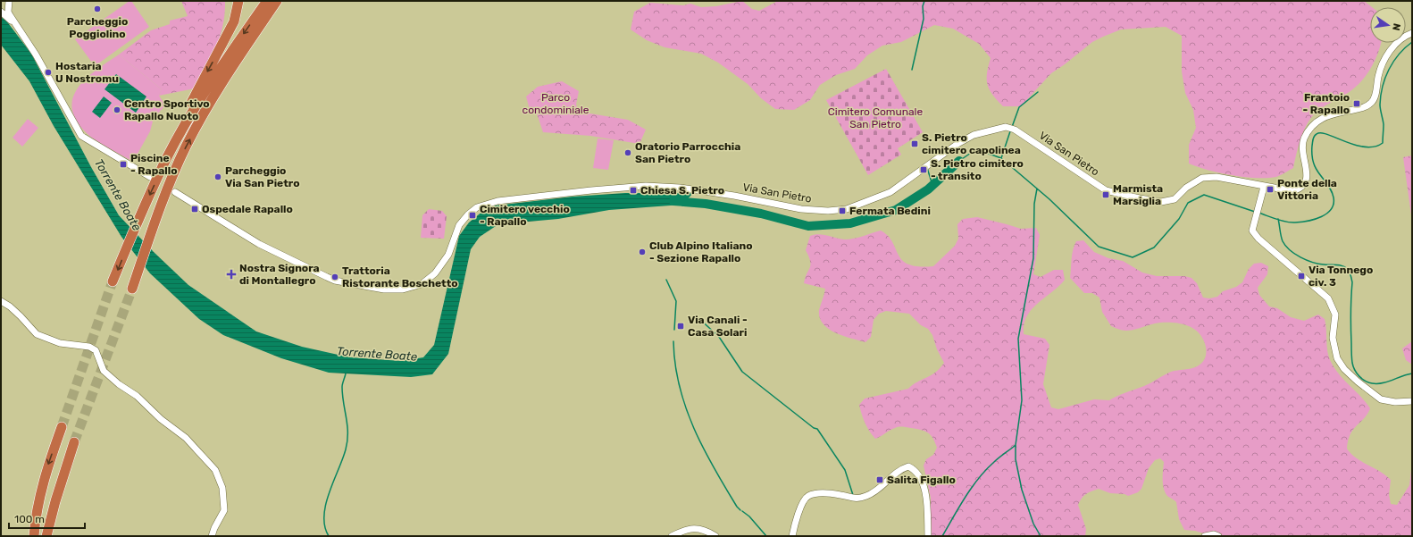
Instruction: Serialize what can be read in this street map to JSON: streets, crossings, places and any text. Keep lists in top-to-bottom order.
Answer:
{
  "streets": {
    "street": ["Via San Pietro"]
  },
  "water": ["Torrente Boate"],
  "parks": ["Parco condominiale", "Cimitero Comunale San Pietro"],
  "places": {
    "other": [
      "Parcheggio Poggiolino",
      "Hostaria U Nostromu",
      "Centro Sportivo Rapallo Nuoto",
      "Oratorio Parrocchia San Pietro",
      "Parcheggio Via San Pietro",
      "Club Alpino Italiano - Sezione Rapallo",
      "Trattoria Ristorante Boschetto"
    ],
    "transit": [
      "Frantoio - Rapallo",
      "S. Pietro cimitero capolinea",
      "Piscine - Rapallo",
      "S. Pietro cimitero - transito",
      "Ponte della Vittoria",
      "Chiesa S. Pietro",
      "Marmista Marsiglia",
      "Ospedale Rapallo",
      "Fermata Bedini",
      "Cimitero vecchio - Rapallo",
      "Via Tonnego civ. 3",
      "Via Canali - Casa Solari",
      "Salita Figallo"
    ],
    "health": ["Nostra Signora di Montallegro"]
  },
  "scale_bar": "100 m",
  "north": "right"
}
